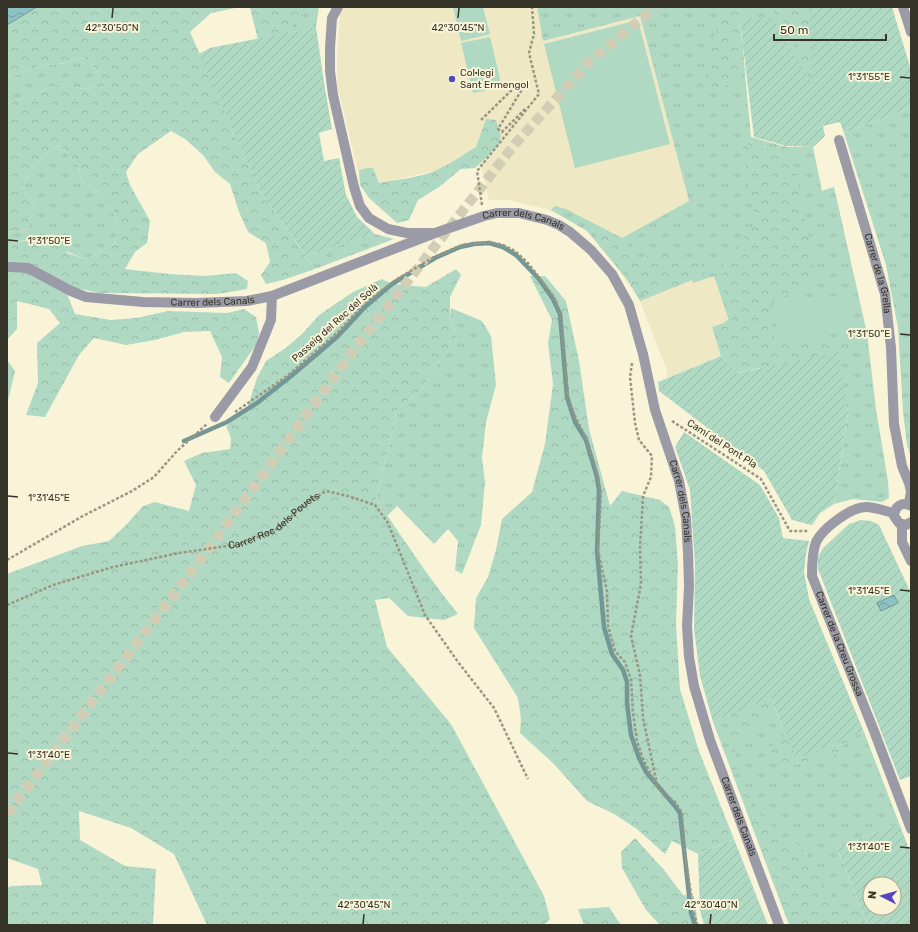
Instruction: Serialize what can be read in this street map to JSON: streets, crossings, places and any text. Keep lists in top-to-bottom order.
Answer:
{
  "streets": {
    "street": ["Carrer dels Canals", "Carrer de la Grella", "Carrer de la Creu Grossa"],
    "path": ["Passeig del Rec del Solà", "Camí del Pont Pla", "Carrer Roc dels Pouets"]
  },
  "crossings": [
    ["Carrer dels Canals", "Camí del Pont Pla"],
    ["Camí del Pont Pla", "Carrer de la Creu Grossa"]
  ],
  "places": ["Col·legi Sant Ermengol"],
  "scale_bar": "50 m",
  "north": "left",
  "coordinates": [
    "42°30'50\"N",
    "42°30'45\"N",
    "1°31'55\"E",
    "1°31'50\"E",
    "1°31'45\"E",
    "1°31'40\"E",
    "42°30'40\"N"
  ]
}
